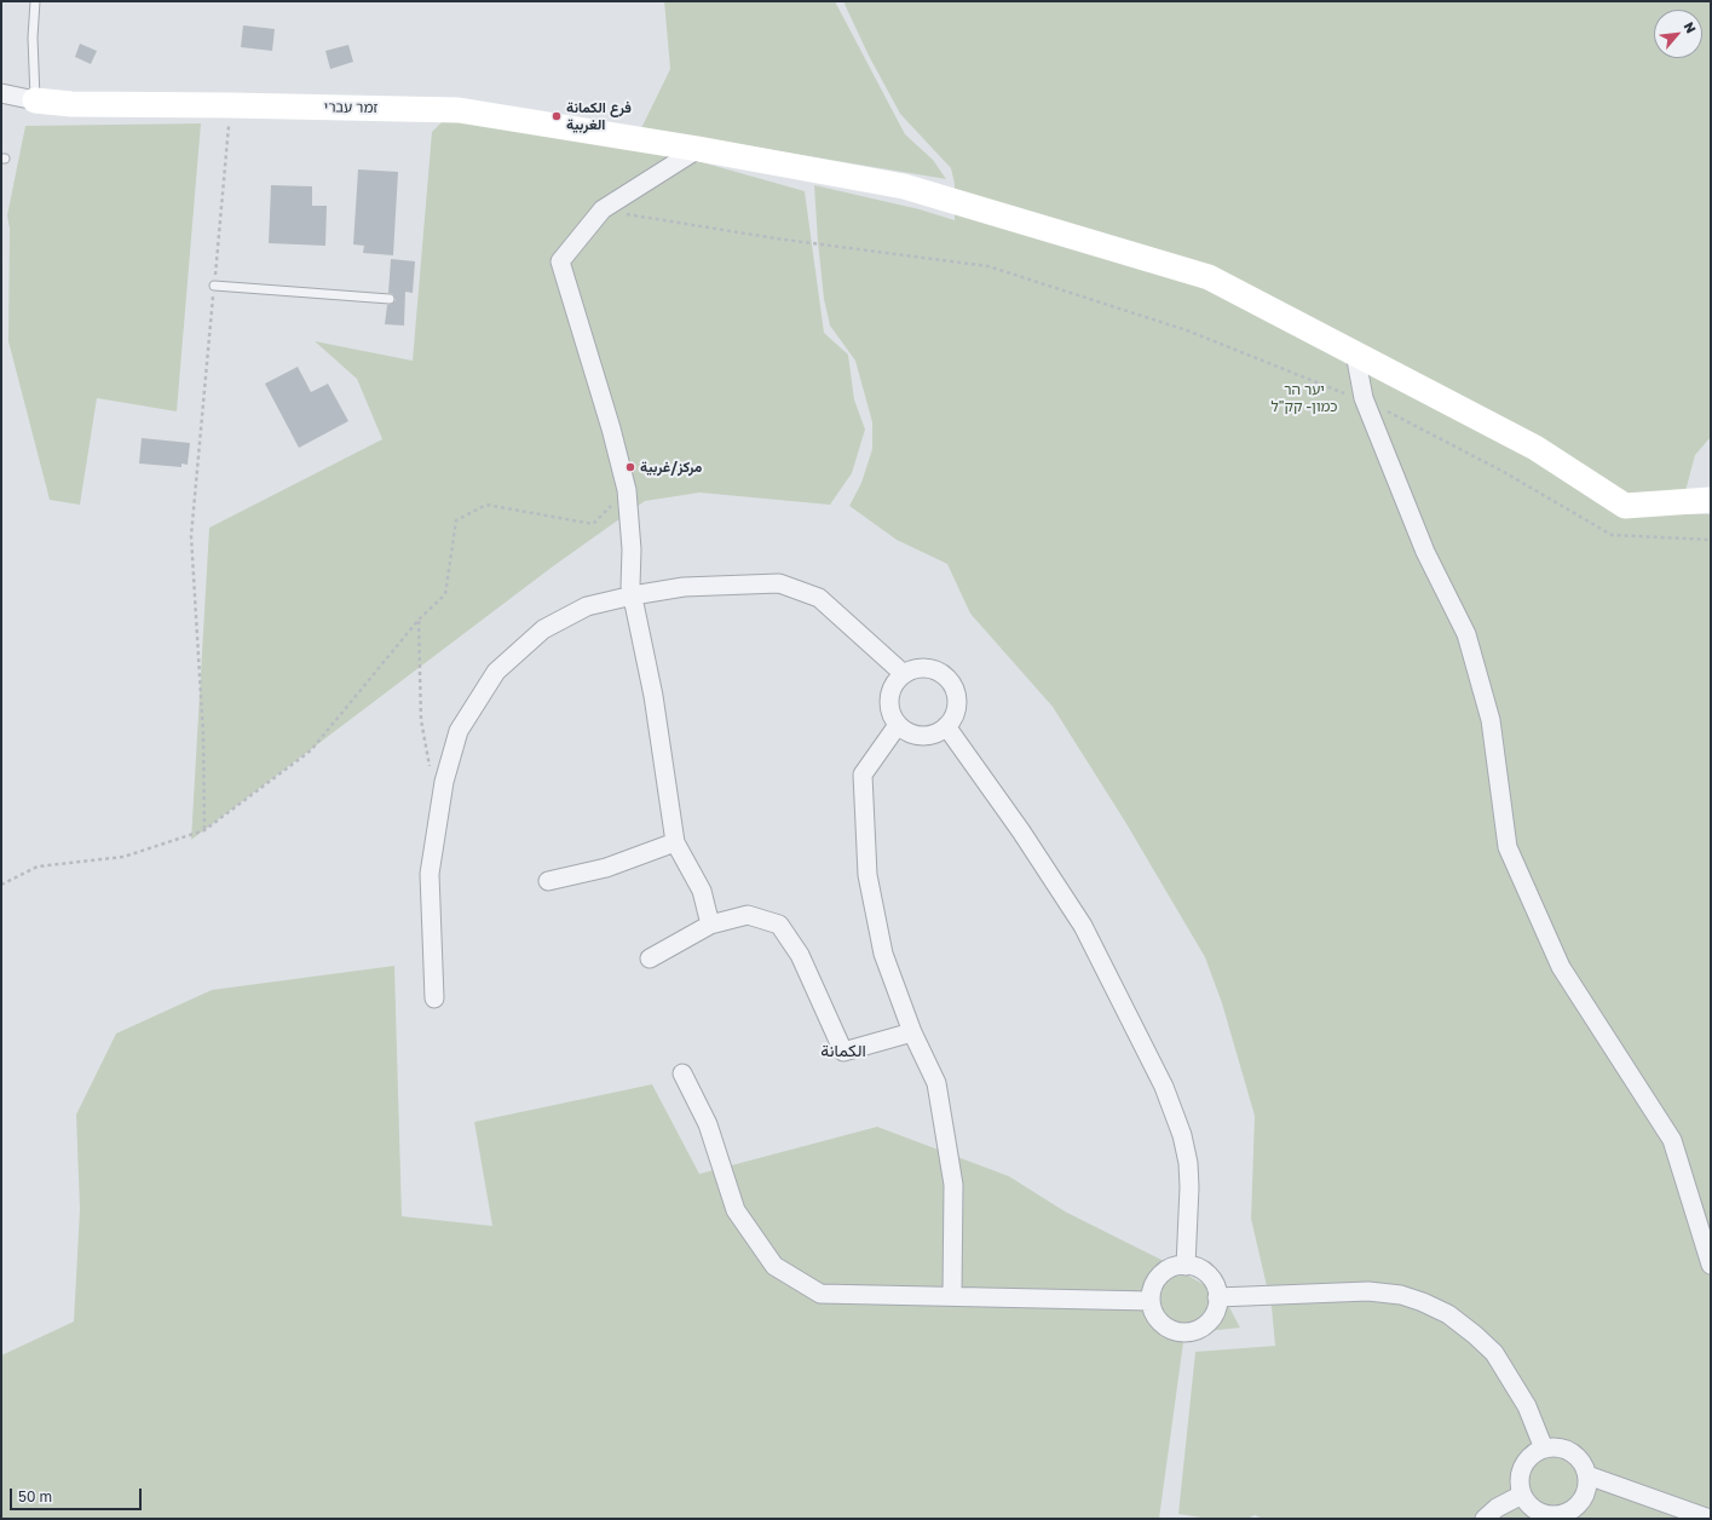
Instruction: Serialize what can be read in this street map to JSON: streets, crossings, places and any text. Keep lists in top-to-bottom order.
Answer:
{
  "streets": {
    "main road": ["זמר עברי"]
  },
  "districts": ["الكمانة"],
  "parks": ["יער הר כמון- קק\"ל"],
  "places": ["فرع الكمانة الغربية", "مركز/غربية"],
  "scale_bar": "50 m",
  "north": "top right"
}
